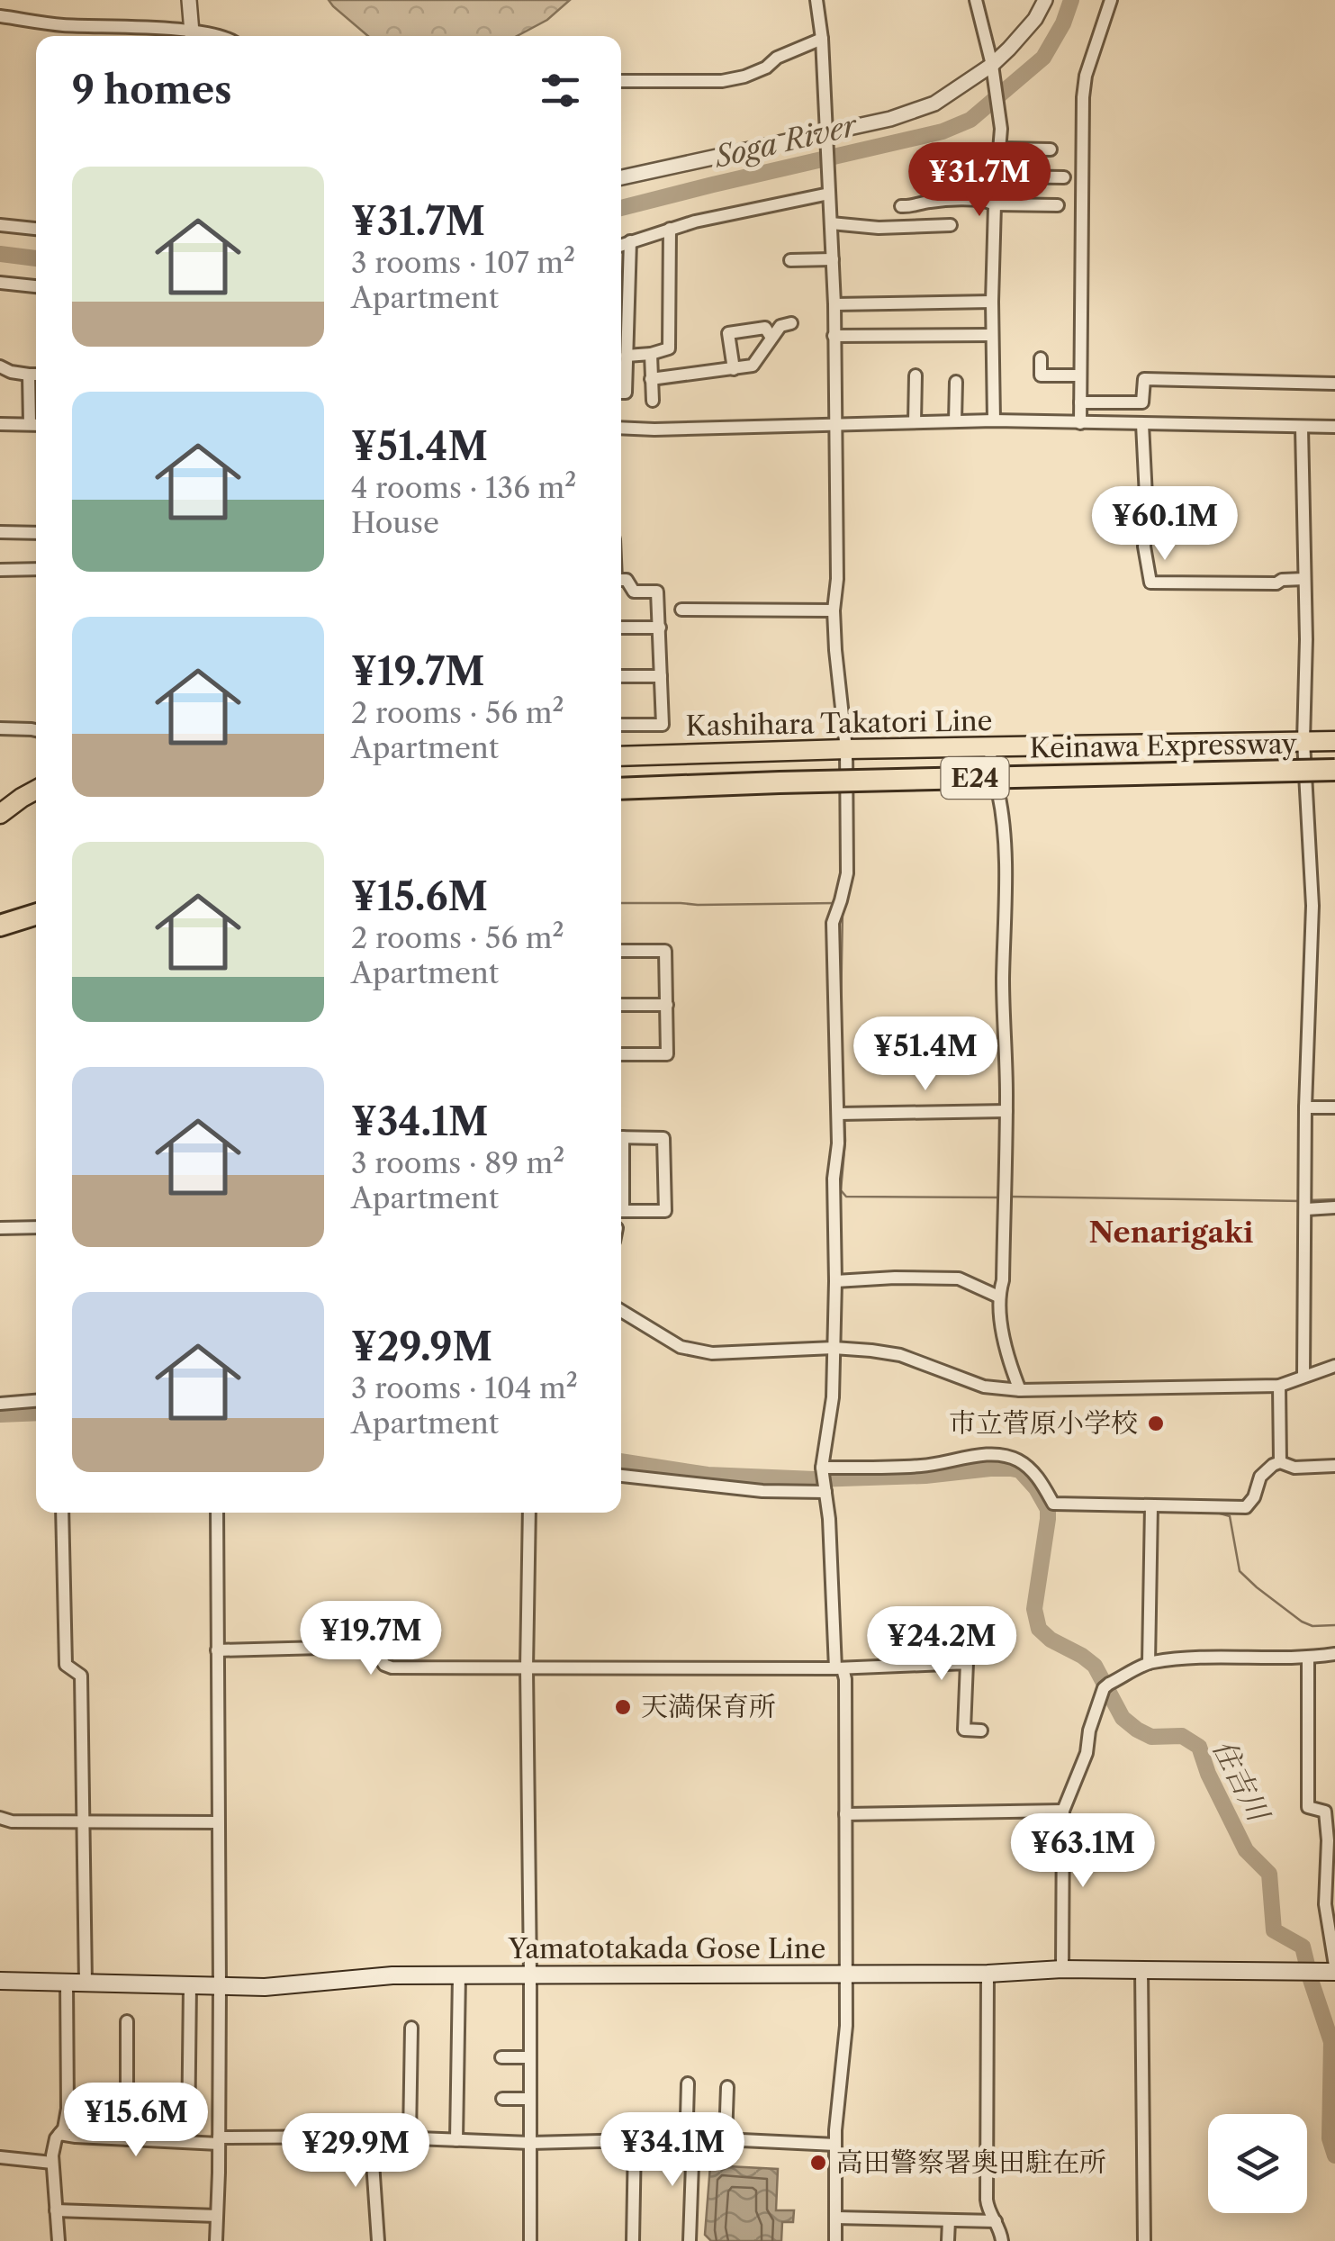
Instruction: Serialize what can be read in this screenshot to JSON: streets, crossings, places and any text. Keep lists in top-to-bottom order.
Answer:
{
  "streets": {
    "highway": ["Keinawa Expressway", "E24"],
    "main road": ["Kashihara Takatori Line", "Yamatotakada Gose Line"]
  },
  "districts": ["Nenarigaki"],
  "water": ["Soga River", "住吉川"],
  "places": ["市立菅原小学校", "天満保育所", "高田警察署奥田駐在所"],
  "page": {
    "heading": "9 homes",
    "price": [
      "¥31.7M",
      "¥60.1M",
      "¥51.4M",
      "¥19.7M",
      "¥24.2M",
      "¥63.1M",
      "¥15.6M",
      "¥34.1M",
      "¥29.9M"
    ],
    "list": [
      {
        "name": "¥31.7M",
        "note": "3 rooms · 107 m² · Apartment"
      },
      {
        "name": "¥51.4M",
        "note": "4 rooms · 136 m² · House"
      },
      {
        "name": "¥19.7M",
        "note": "2 rooms · 56 m² · Apartment"
      },
      {
        "name": "¥15.6M",
        "note": "2 rooms · 56 m² · Apartment"
      },
      {
        "name": "¥34.1M",
        "note": "3 rooms · 89 m² · Apartment"
      },
      {
        "name": "¥29.9M",
        "note": "3 rooms · 104 m² · Apartment"
      }
    ]
  }
}
